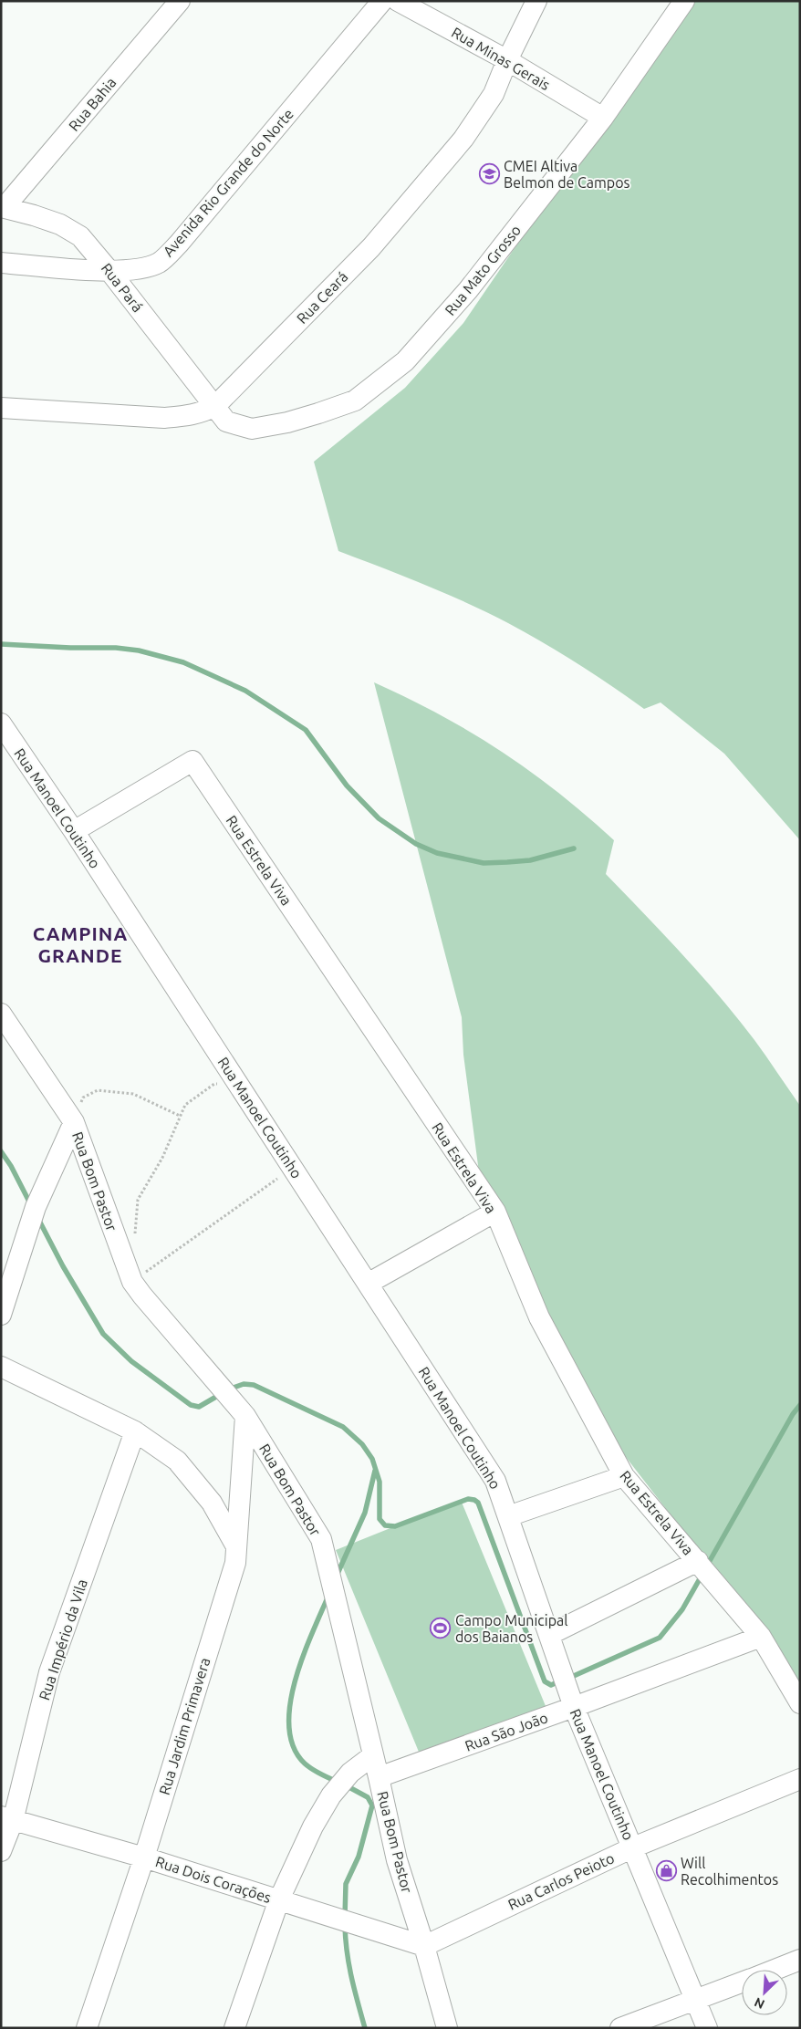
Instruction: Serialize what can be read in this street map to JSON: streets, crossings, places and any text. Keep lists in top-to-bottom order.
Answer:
{
  "streets": {
    "street": [
      "Rua Minas Gerais",
      "Rua Bahia",
      "Avenida Rio Grande do Norte",
      "Rua Mato Grosso",
      "Rua Pará",
      "Rua Ceará",
      "Rua Manoel Coutinho",
      "Rua Estrela Viva",
      "Rua Bom Pastor",
      "Rua Império da Vila",
      "Rua Jardim Primavera",
      "Rua São João",
      "Rua Dois Corações",
      "Rua Carlos Peioto"
    ]
  },
  "crossings": [
    ["Rua Minas Gerais", "Rua Mato Grosso"],
    ["Rua Minas Gerais", "Rua Ceará"],
    ["Rua Bahia", "Rua Pará"],
    ["Avenida Rio Grande do Norte", "Rua Pará"],
    ["Rua Mato Grosso", "Rua Pará"],
    ["Rua Mato Grosso", "Rua Ceará"],
    ["Rua Pará", "Rua Ceará"],
    ["Rua Manoel Coutinho", "Rua Estrela Viva"],
    ["Rua Manoel Coutinho", "Rua São João"],
    ["Rua Manoel Coutinho", "Rua Carlos Peioto"],
    ["Rua Bom Pastor", "Rua Jardim Primavera"],
    ["Rua Bom Pastor", "Rua São João"],
    ["Rua Bom Pastor", "Rua Dois Corações"],
    ["Rua Bom Pastor", "Rua Carlos Peioto"],
    ["Rua Império da Vila", "Rua Dois Corações"],
    ["Rua Jardim Primavera", "Rua Dois Corações"],
    ["Rua Dois Corações", "Rua Carlos Peioto"]
  ],
  "districts": ["CAMPINA GRANDE"],
  "places": {
    "school or university": ["CMEI Altiva Belmon de Campos"],
    "sports": ["Campo Municipal dos Baianos"],
    "shop": ["Will Recolhimentos"]
  },
  "north": "bottom left"
}
